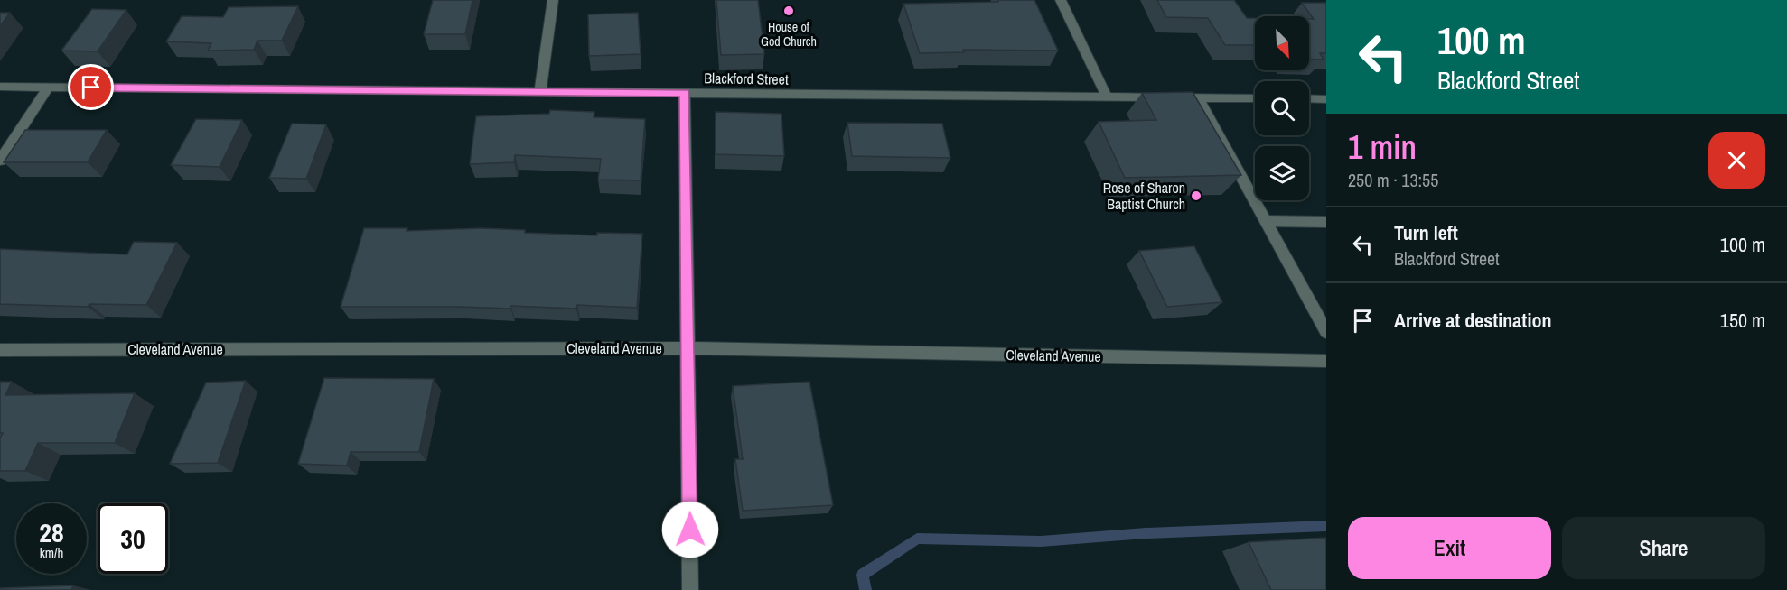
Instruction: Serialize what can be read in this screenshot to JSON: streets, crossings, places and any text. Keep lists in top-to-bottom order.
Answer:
{
  "streets": {
    "street": ["Blackford Street", "Cleveland Avenue"]
  },
  "places": ["House of God Church", "Rose of Sharon Baptist Church"],
  "north": "bottom right",
  "page": {
    "turn": ["100 m", "Blackford Street"],
    "heading": ["1 min", "250 m · 13:55"],
    "list": [
      {
        "name": "Turn left",
        "note": "Blackford Street",
        "value": "100 m"
      },
      {
        "name": "Arrive at destination",
        "value": "150 m"
      }
    ],
    "speed": "28 km/h",
    "limit": "30",
    "buttons": ["Exit", "Share"]
  }
}
